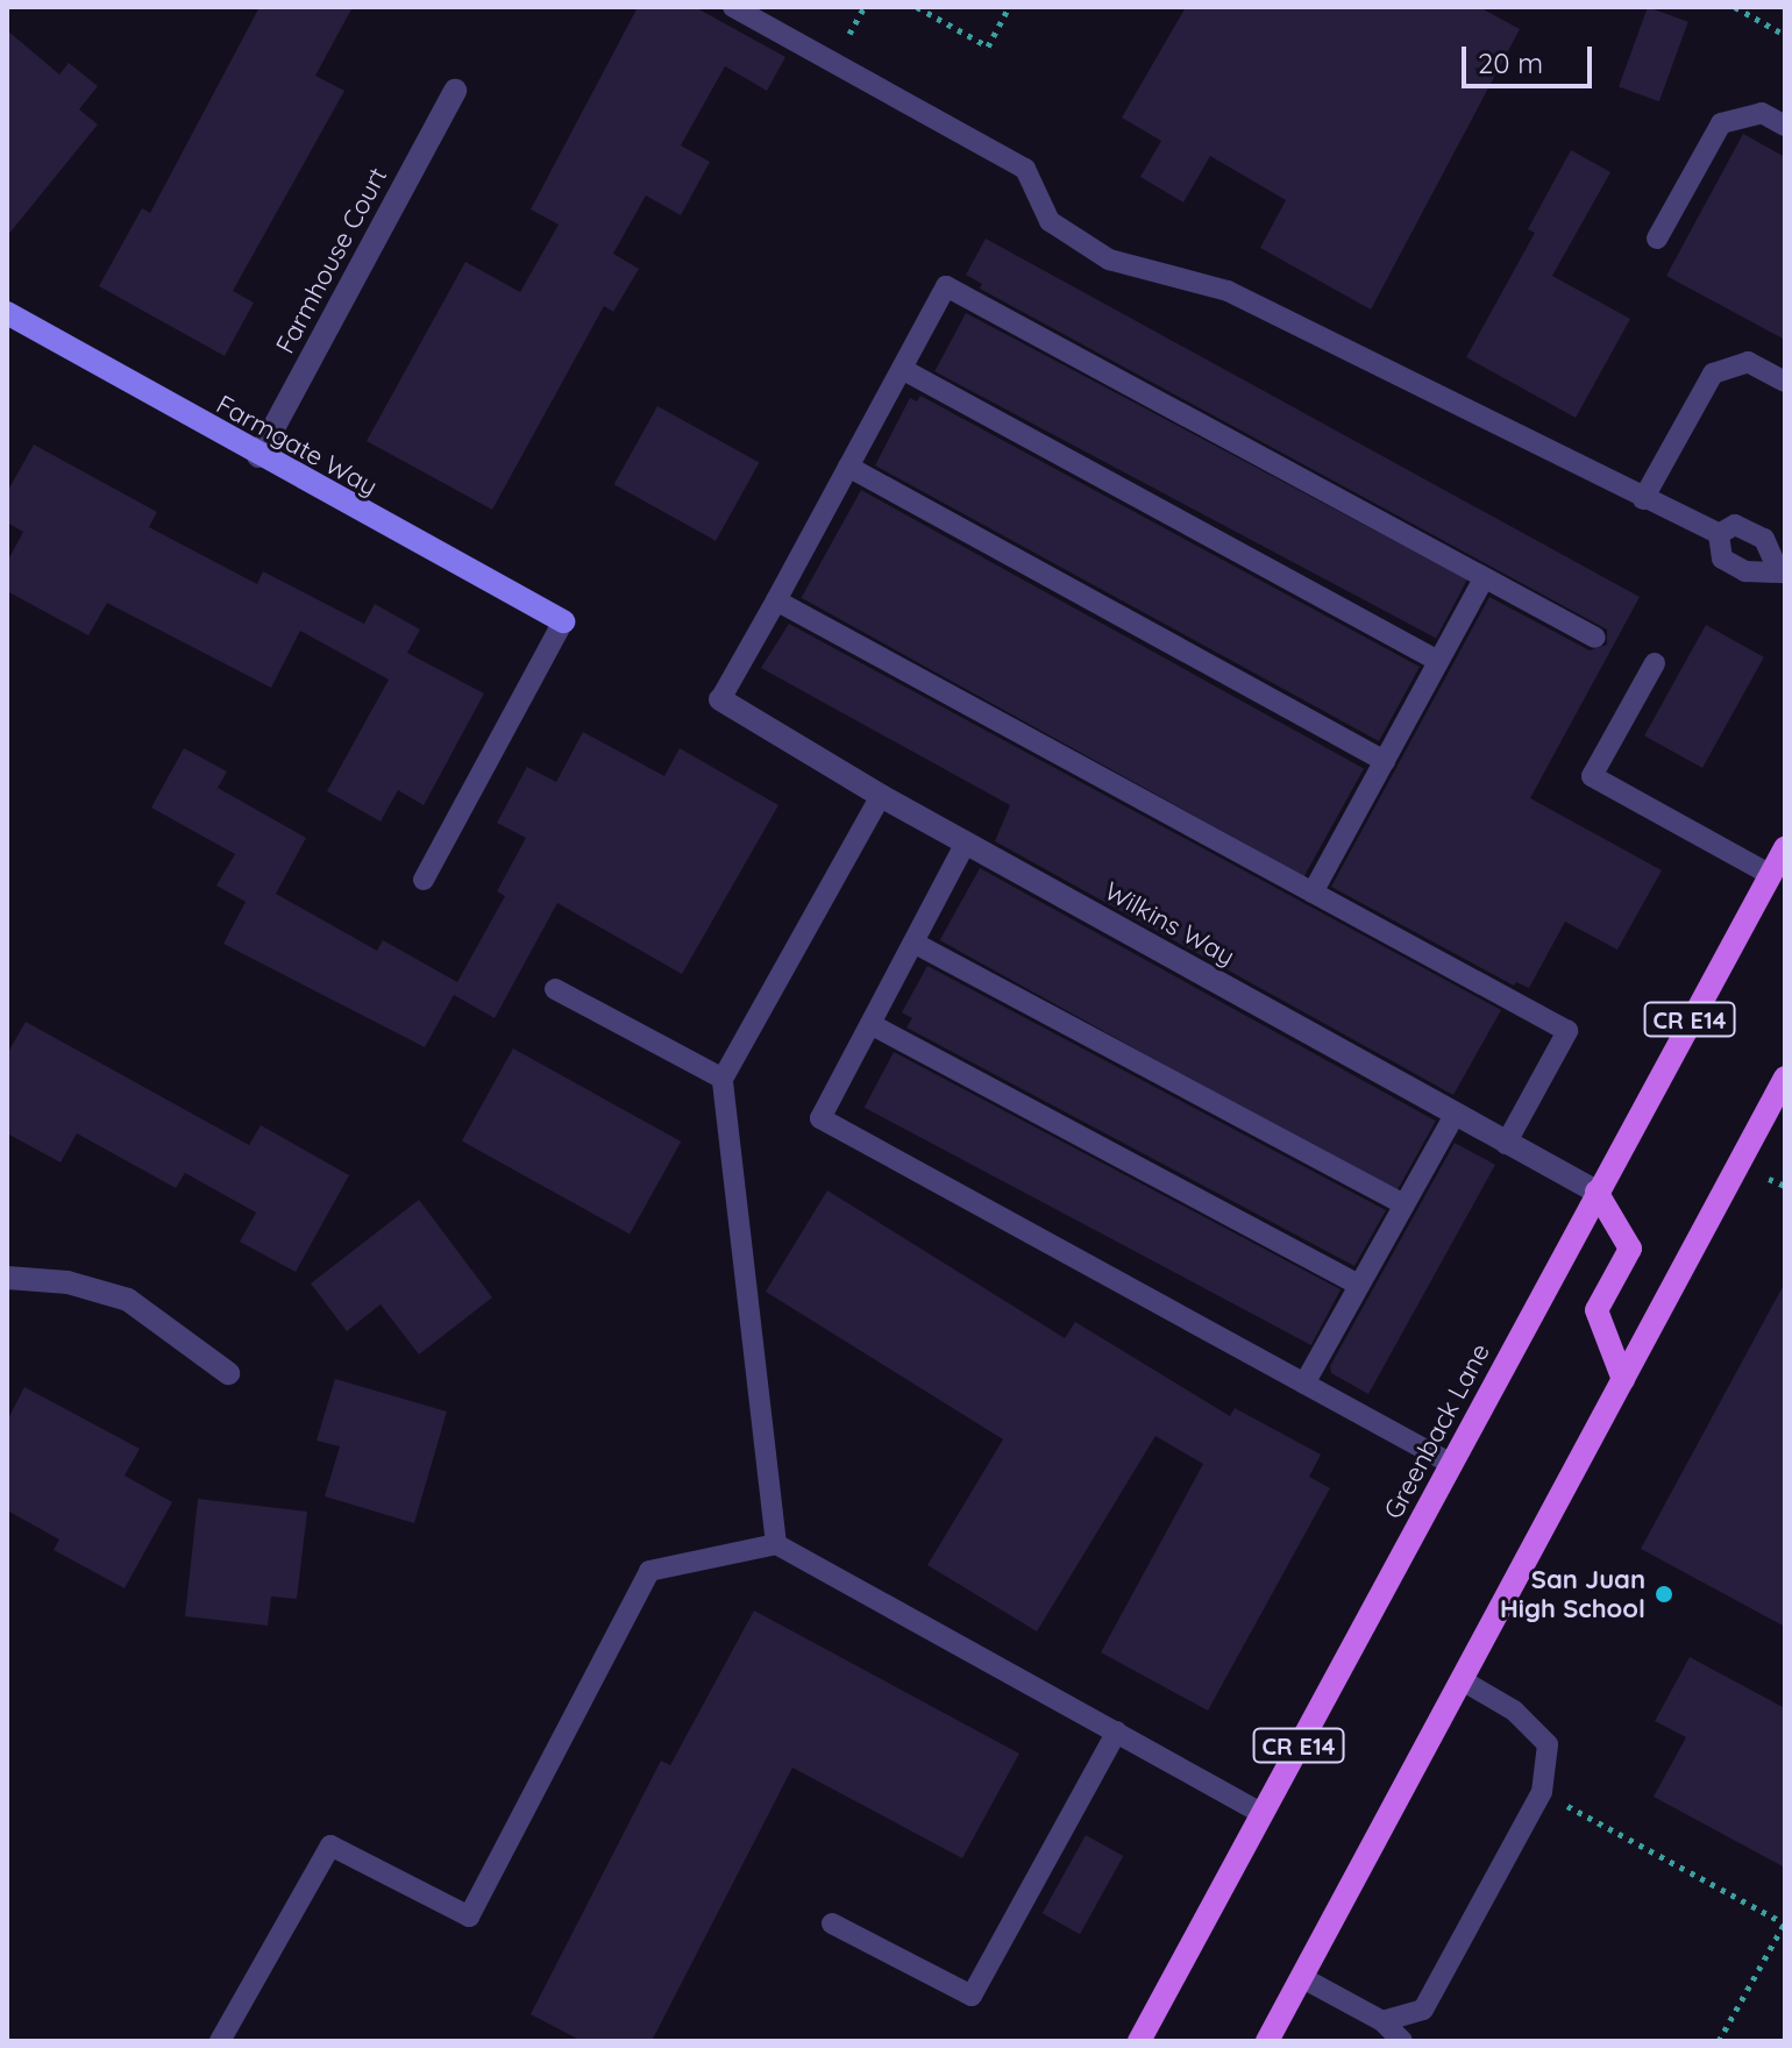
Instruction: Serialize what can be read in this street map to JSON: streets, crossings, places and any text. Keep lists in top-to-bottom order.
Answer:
{
  "streets": {
    "main road": ["CR E14", "Greenback Lane"],
    "street": ["Farmhouse Court", "Farmgate Way", "Wilkins Way"]
  },
  "crossings": [
    ["Farmhouse Court", "Farmgate Way"],
    ["Wilkins Way", "Greenback Lane"]
  ],
  "places": ["San Juan High School"],
  "scale_bar": "20 m"
}
